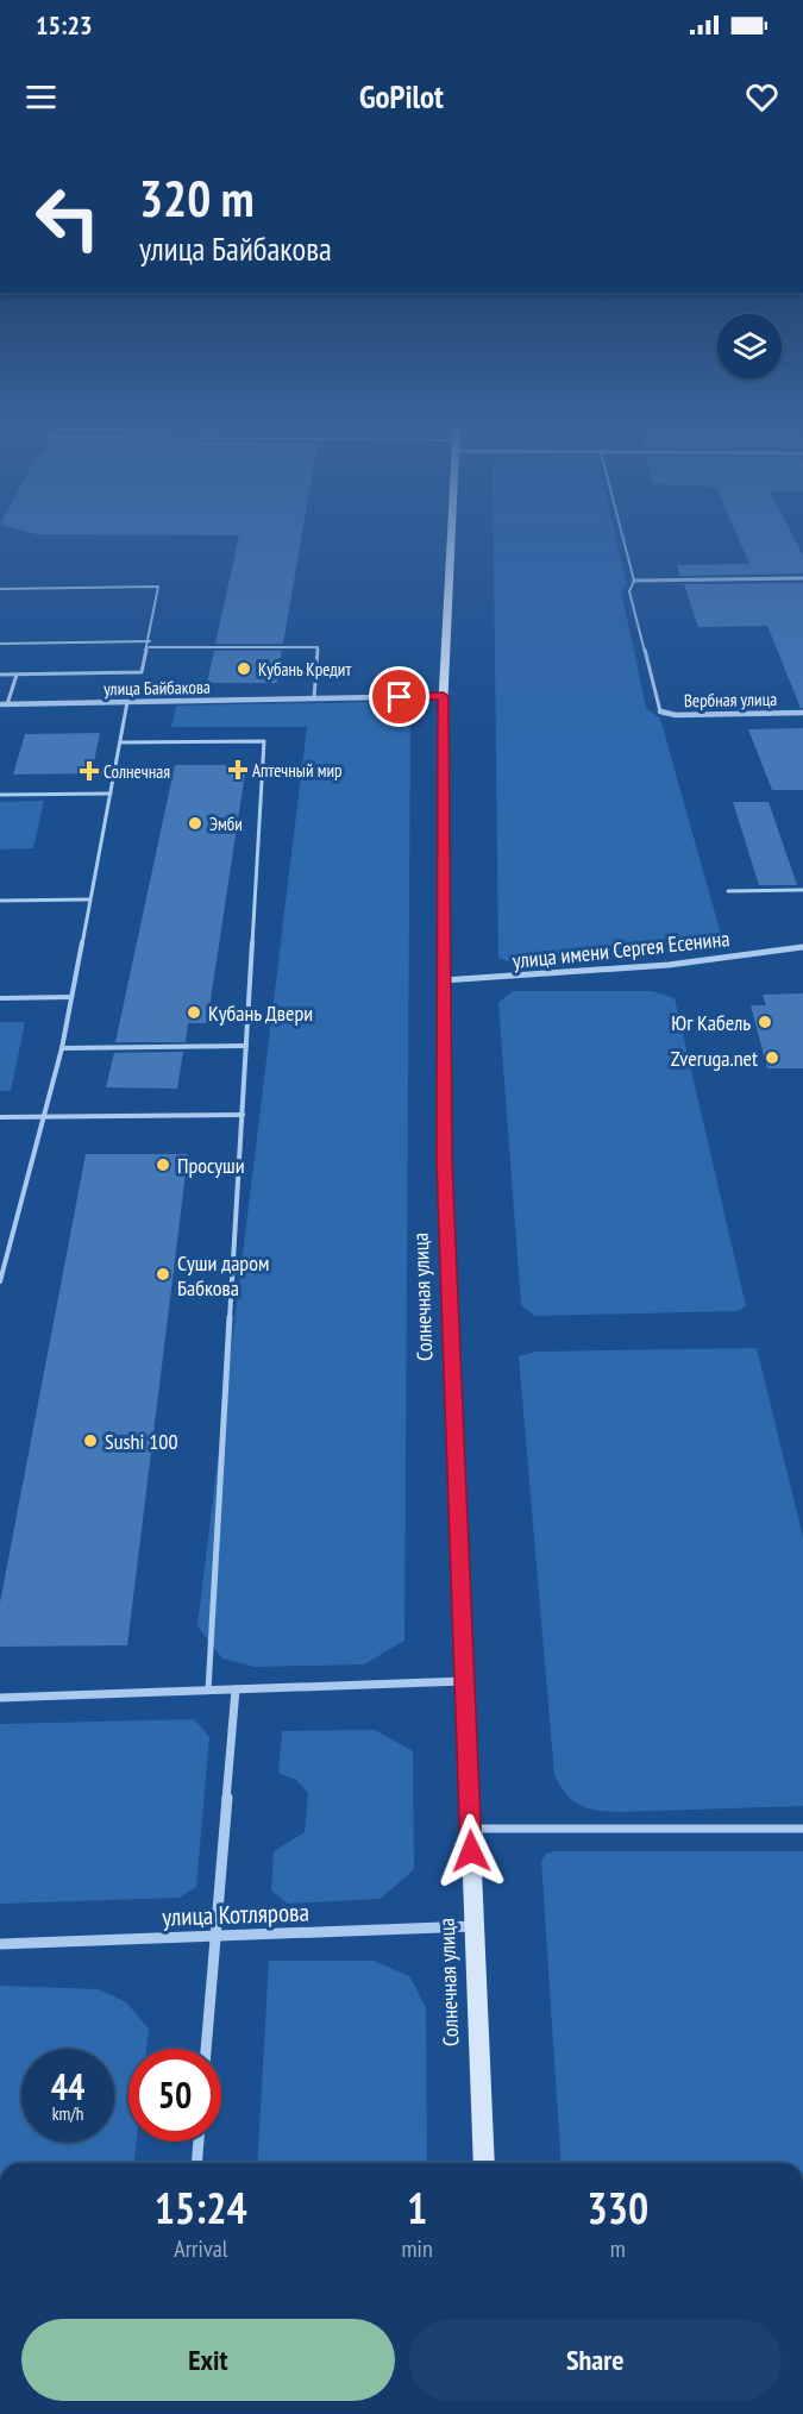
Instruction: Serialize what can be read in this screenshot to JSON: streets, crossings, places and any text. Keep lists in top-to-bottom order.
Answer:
{
  "streets": {
    "main road": ["Солнечная улица"],
    "street": [
      "улица Байбакова",
      "Вербная улица",
      "улица имени Сергея Есенина",
      "улица Котлярова"
    ]
  },
  "crossings": [
    ["улица Байбакова", "Солнечная улица"],
    ["улица имени Сергея Есенина", "Солнечная улица"],
    ["Солнечная улица", "улица Котлярова"]
  ],
  "places": {
    "other": [
      "Кубань Кредит",
      "Эмби",
      "Кубань Двери",
      "Юг Кабель",
      "Zveruga.net",
      "Просуши",
      "Суши даром Бабкова",
      "Sushi 100"
    ],
    "health": ["Аптечный мир", "Солнечная"]
  },
  "page": {
    "status": "15:23",
    "header": "GoPilot",
    "turn": ["320 m", "улица Байбакова"],
    "speed": "44 km/h",
    "limit": "50",
    "eta": [
      "15:24",
      "Arrival",
      "1",
      "min",
      "330",
      "m"
    ],
    "buttons": ["Exit", "Share"]
  }
}
